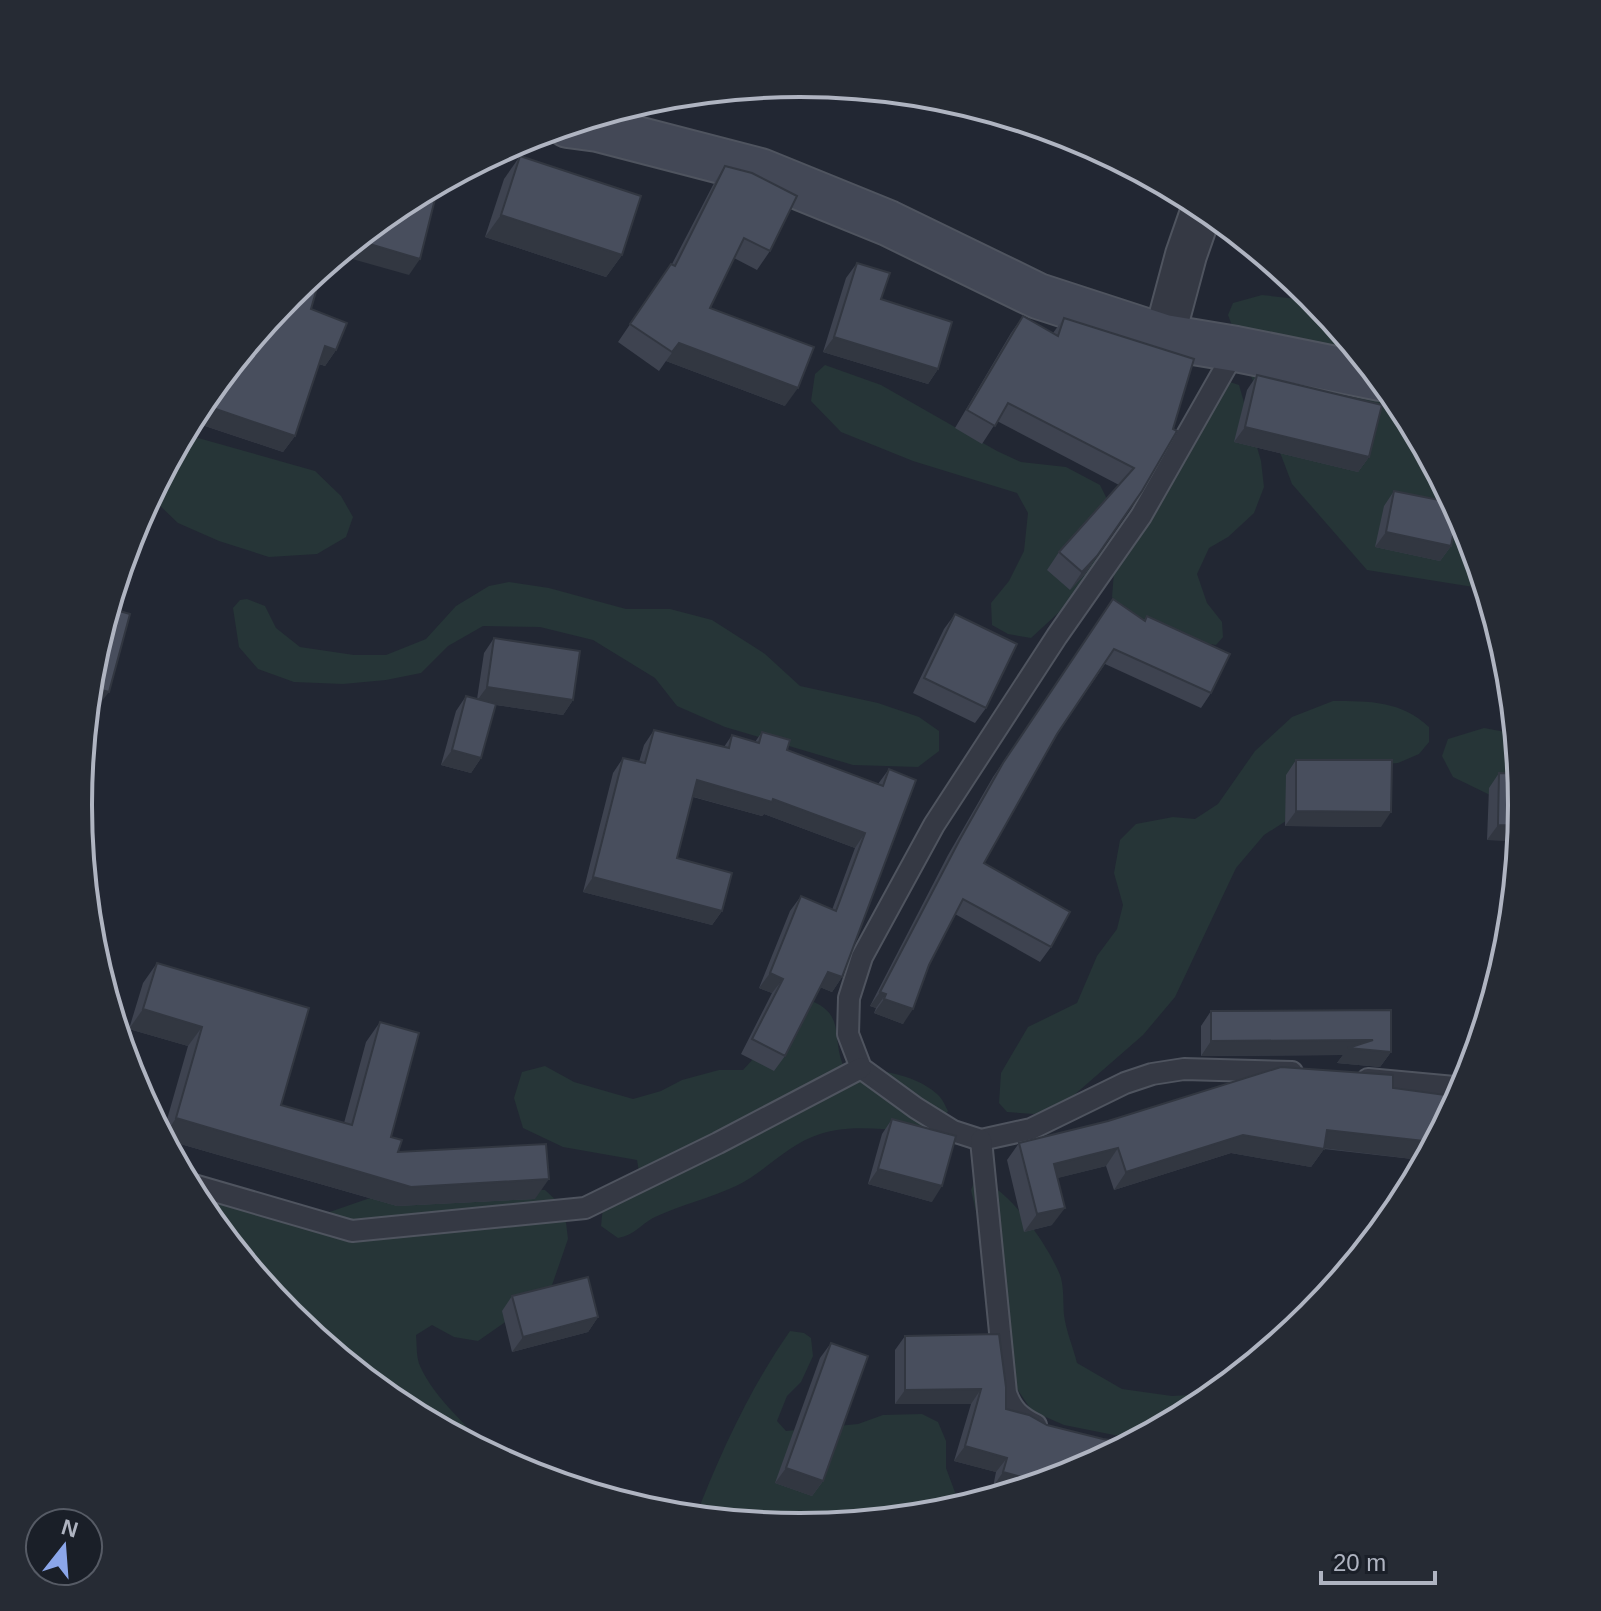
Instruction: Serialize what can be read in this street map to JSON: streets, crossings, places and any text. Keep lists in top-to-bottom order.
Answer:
{
  "scale_bar": "20 m",
  "north": "top"
}
